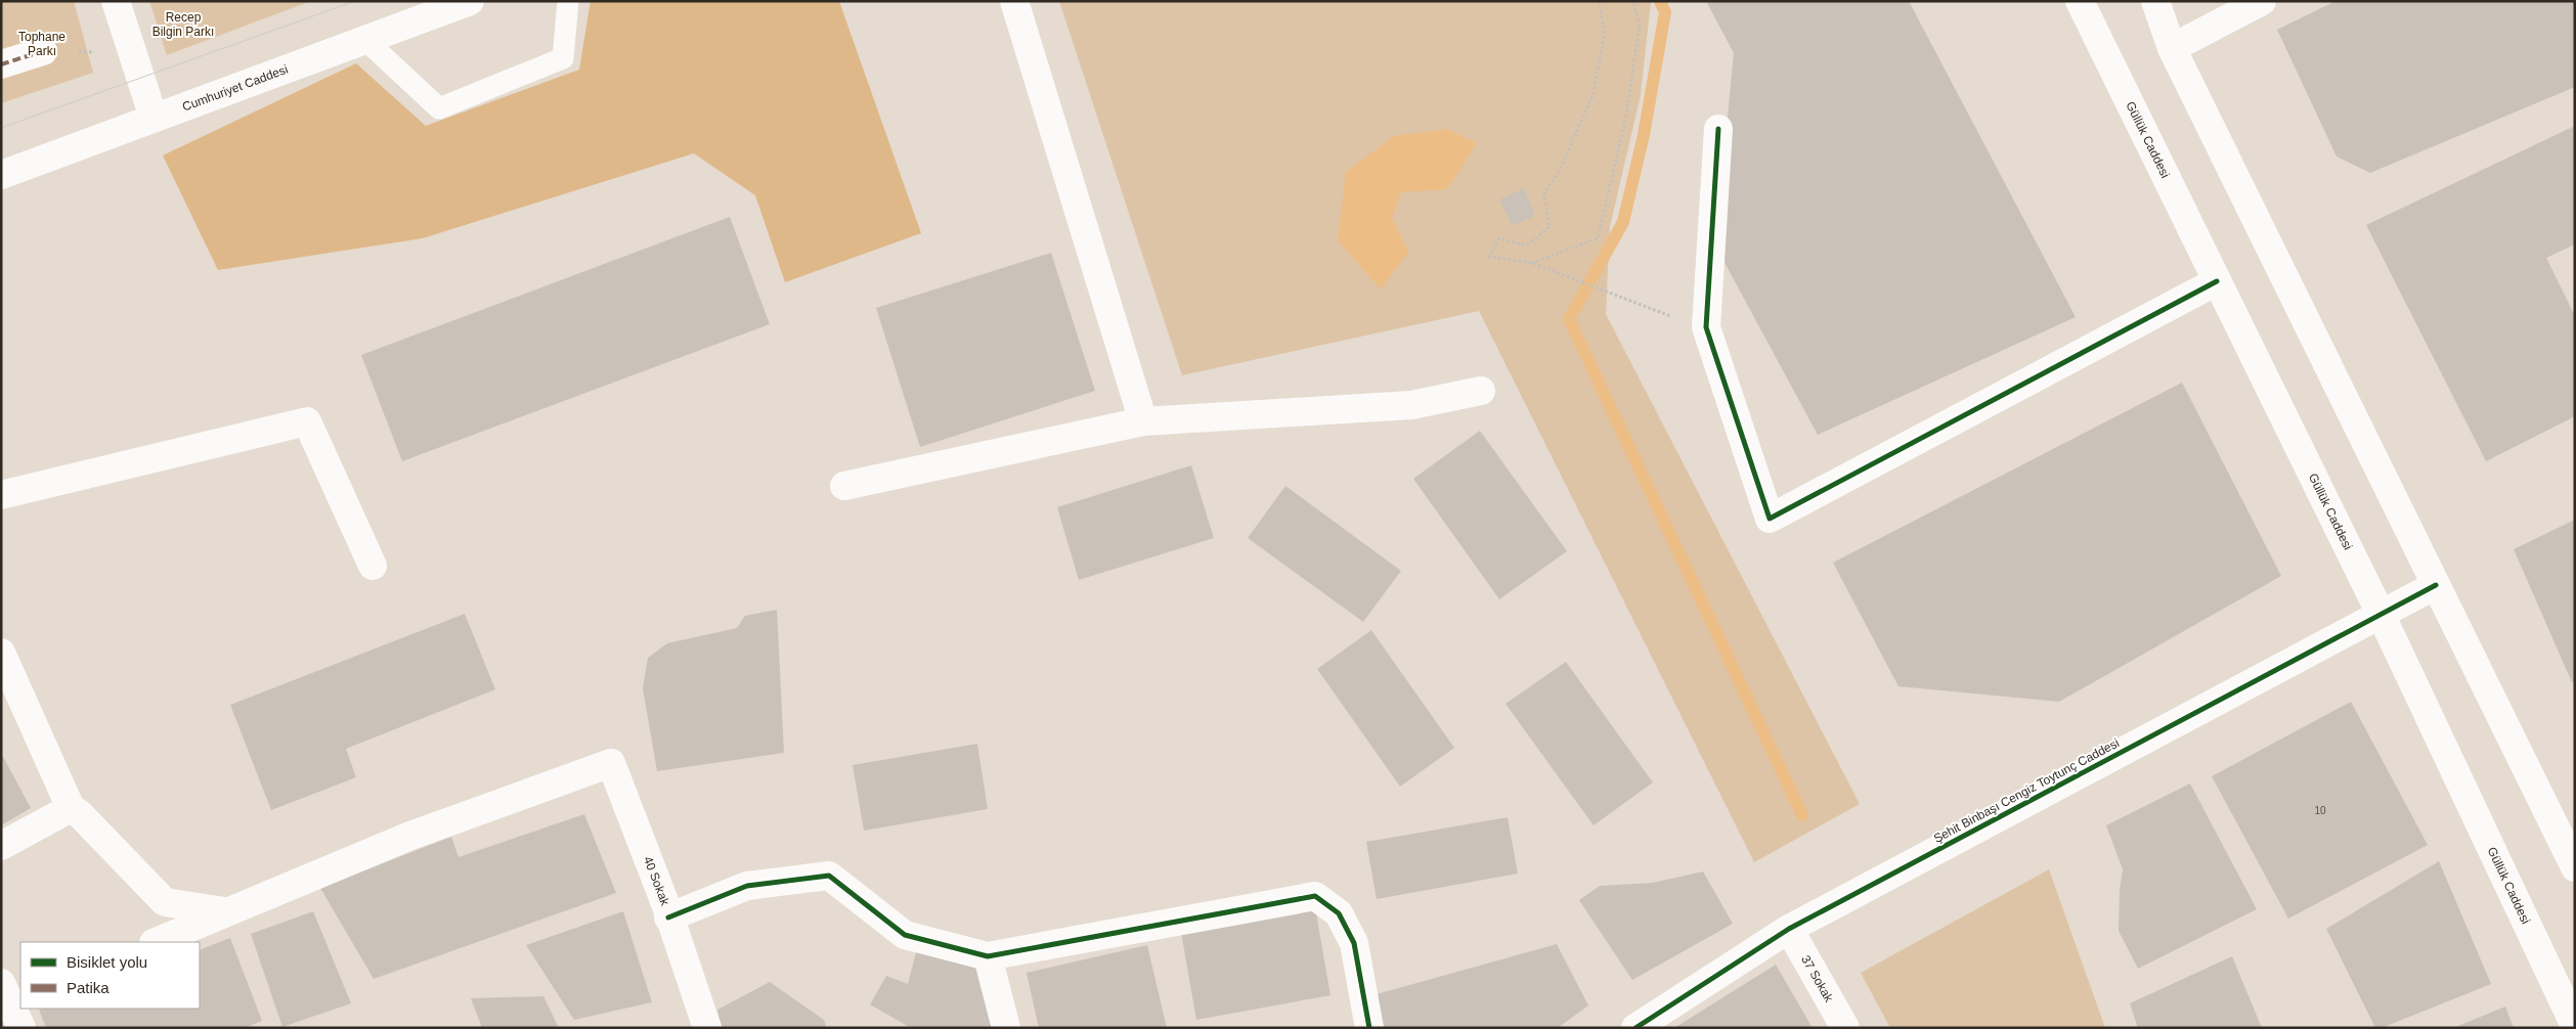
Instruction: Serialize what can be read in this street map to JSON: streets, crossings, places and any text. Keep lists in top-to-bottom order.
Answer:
{
  "streets": {
    "street": [
      "Cumhuriyet Caddesi",
      "Güllük Caddesi",
      "Şehit Binbaşı Cengiz Toytunç Caddesi",
      "40 Sokak",
      "37 Sokak"
    ]
  },
  "crossings": [
    ["Güllük Caddesi", "Şehit Binbaşı Cengiz Toytunç Caddesi"],
    ["Şehit Binbaşı Cengiz Toytunç Caddesi", "37 Sokak"]
  ],
  "parks": ["Recep Bilgin Parkı", "Tophane Parkı"],
  "house_numbers": ["10"],
  "legend": ["Bisiklet yolu", "Patika"]
}
